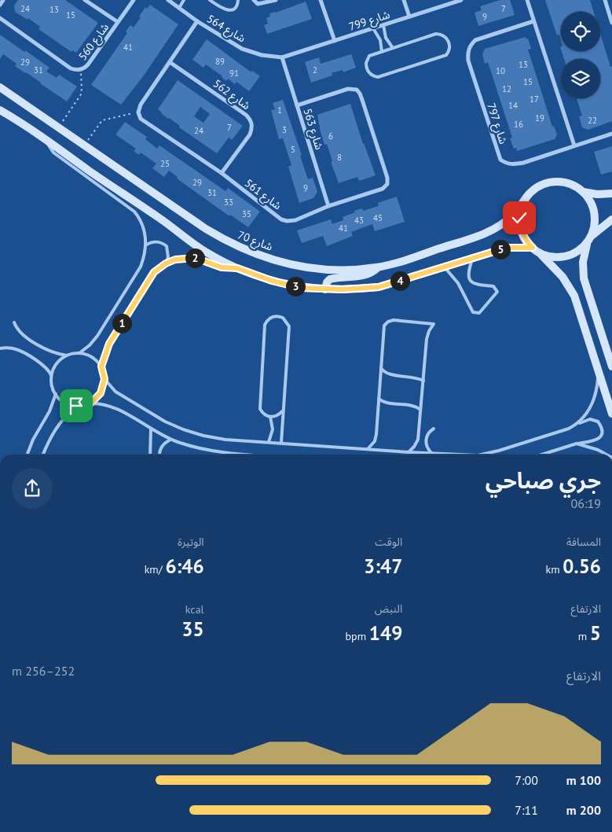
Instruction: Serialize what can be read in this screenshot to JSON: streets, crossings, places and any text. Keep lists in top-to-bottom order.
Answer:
{
  "streets": {
    "main road": ["شارع 70"],
    "street": [
      "شارع 799",
      "شارع 564",
      "شارع 560",
      "شارع 562",
      "شارع 797",
      "شارع 563",
      "شارع 561"
    ]
  },
  "crossings": [
    ["شارع 799", "شارع 564"],
    ["شارع 799", "شارع 563"],
    ["شارع 564", "شارع 563"],
    ["شارع 562", "شارع 561"],
    ["شارع 563", "شارع 561"]
  ],
  "house_numbers": [
    "24",
    "7",
    "13",
    "15",
    "9",
    "41",
    "89",
    "29",
    "13",
    "31",
    "2",
    "10",
    "91",
    "15",
    "12",
    "17",
    "14",
    "1",
    "19",
    "22",
    "16",
    "7",
    "3",
    "24",
    "6",
    "5",
    "8",
    "25",
    "29",
    "9",
    "31",
    "33",
    "35",
    "45",
    "43",
    "41"
  ],
  "page": {
    "pins": [
      "5",
      "2",
      "4",
      "3",
      "1"
    ],
    "heading": ["جري صباحي", "06:19"],
    "stats": [
      ["المسافة", "0.56 km"],
      ["الوقت", "3:47"],
      ["الوتيرة", "6:46 /km"],
      ["الارتفاع", "5 m"],
      ["النبض", "149 bpm"],
      ["kcal", "35"]
    ],
    "chart": ["الارتفاع", "252–256 m"],
    "list": [
      {
        "name": "100 m",
        "note": "7:00"
      },
      {
        "name": "200 m",
        "note": "7:11"
      }
    ]
  }
}
